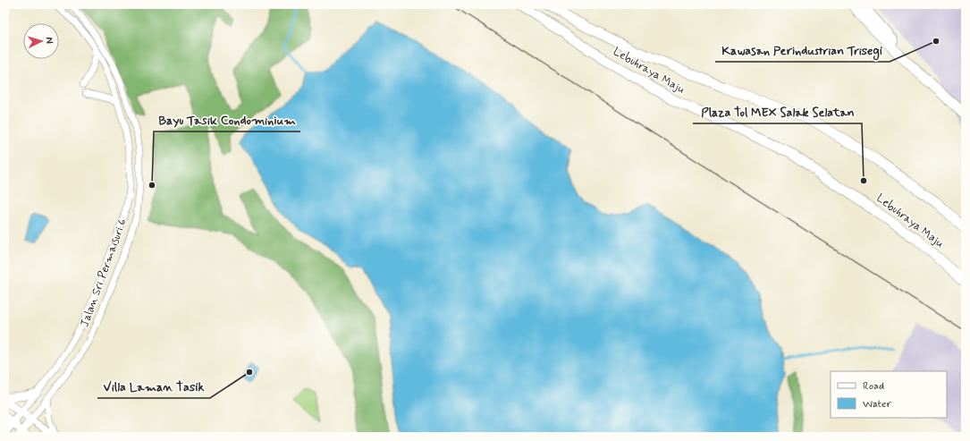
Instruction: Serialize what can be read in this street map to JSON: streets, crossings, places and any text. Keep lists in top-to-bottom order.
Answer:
{
  "streets": {
    "highway": ["Lebuhraya Maju"],
    "street": ["Jalan Sri Permaisuri 6"]
  },
  "places": [
    "Kawasan Perindustrian Trisegi",
    "Plaza Tol MEX Salak Selatan",
    "Bayu Tasik Condominium",
    "Villa Laman Tasik"
  ],
  "legend": ["Road", "Water"],
  "north": "right"
}
